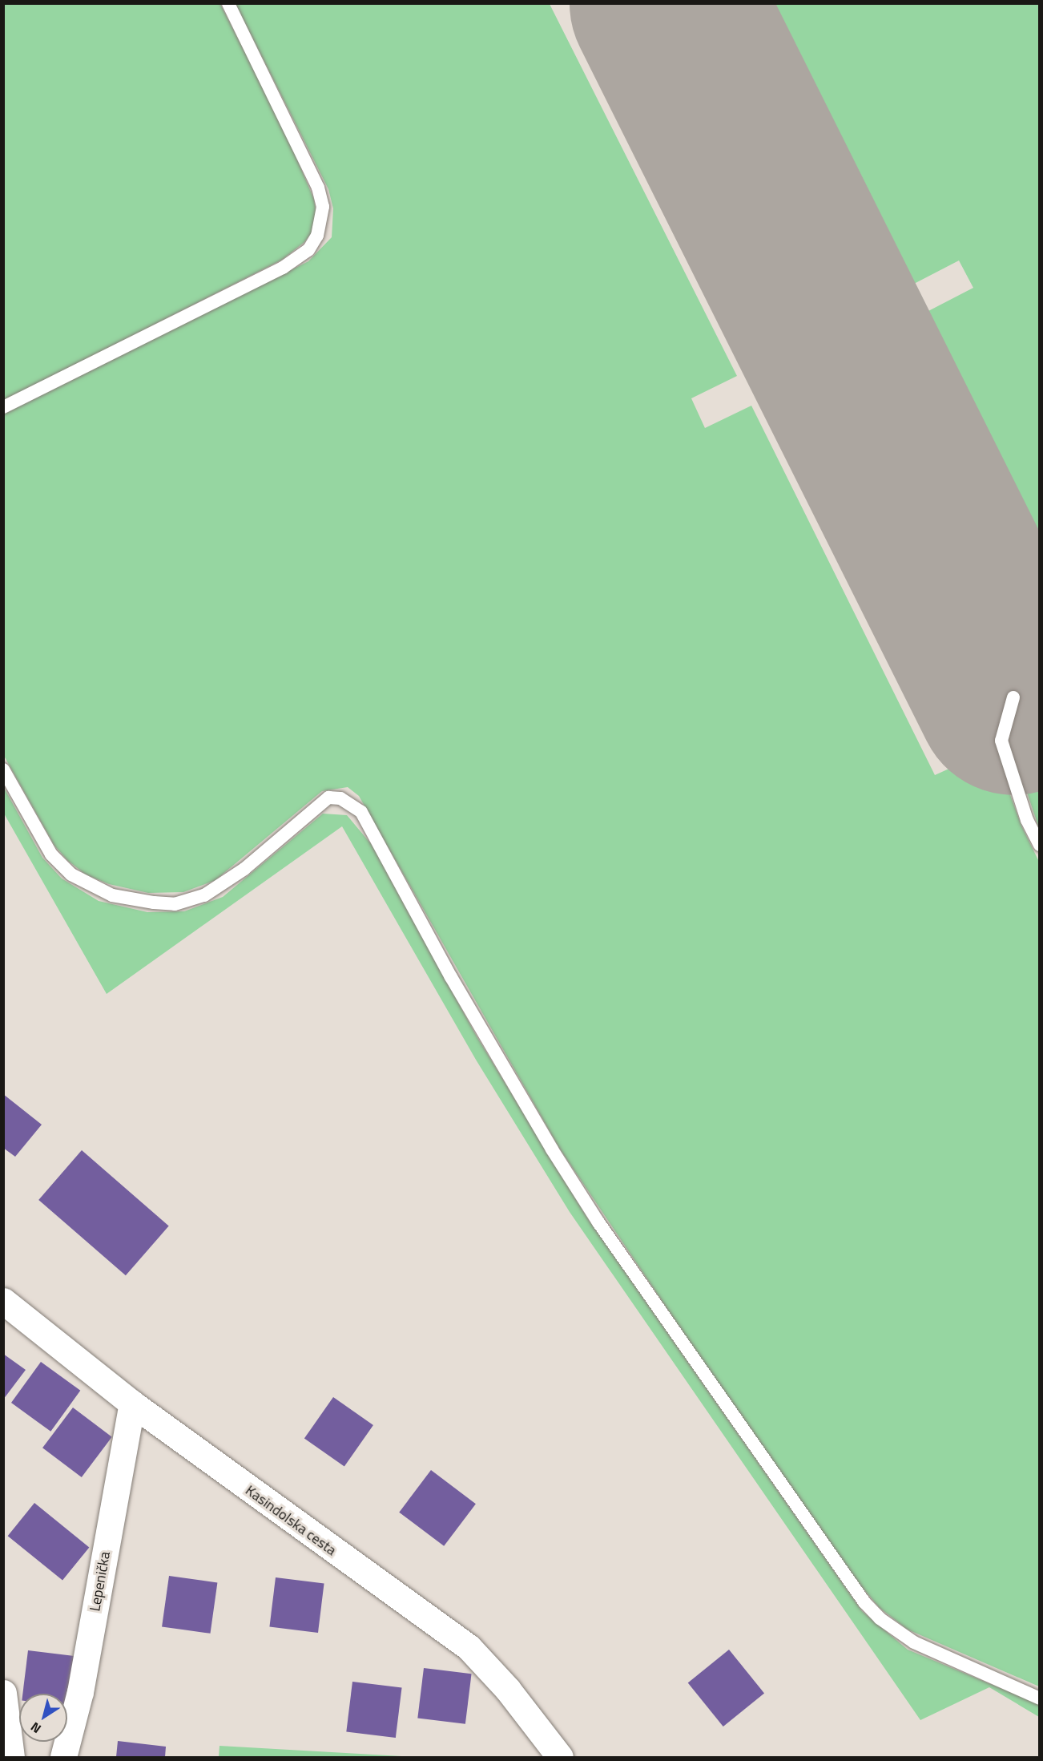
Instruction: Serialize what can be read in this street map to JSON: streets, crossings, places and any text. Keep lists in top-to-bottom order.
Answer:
{
  "streets": {
    "street": ["Kasindolska cesta", "Lepenička"]
  },
  "crossings": [
    ["Kasindolska cesta", "Lepenička"]
  ],
  "north": "bottom left"
}
